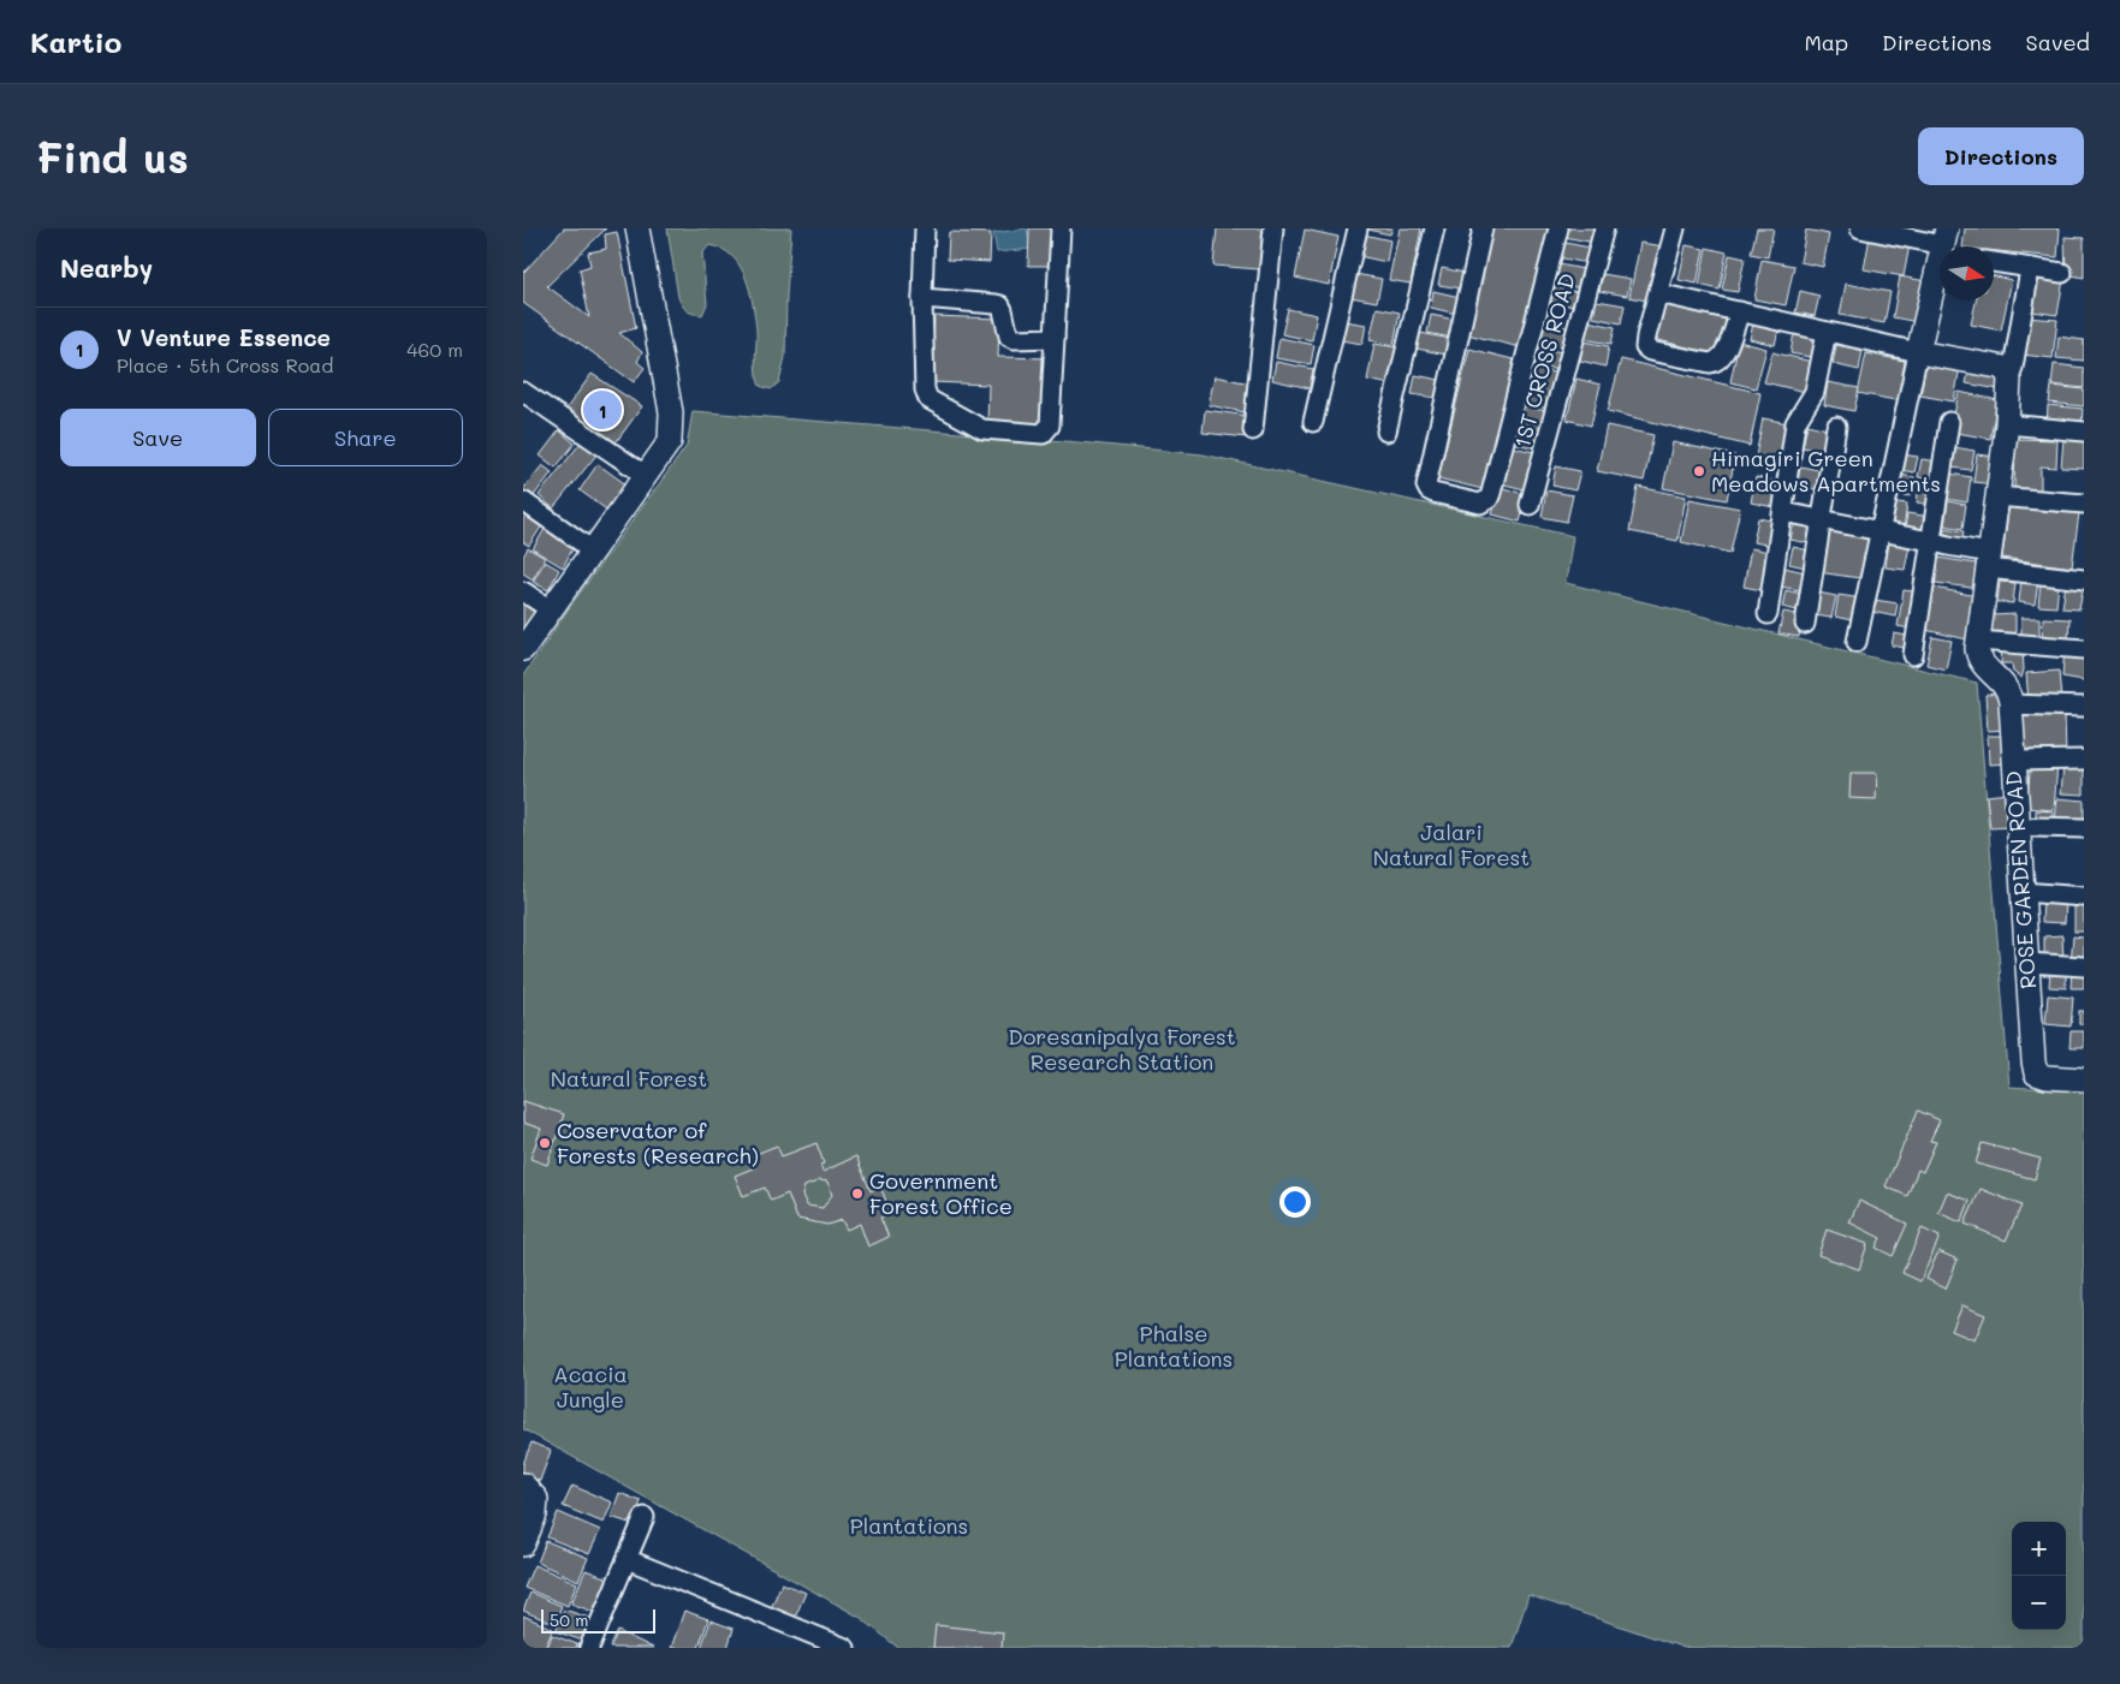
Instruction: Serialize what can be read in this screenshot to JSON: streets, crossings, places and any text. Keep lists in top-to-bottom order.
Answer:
{
  "streets": {
    "street": ["1ST CROSS ROAD", "ROSE GARDEN ROAD"]
  },
  "parks": [
    "Jalari Natural Forest",
    "Doresanipalya Forest Research Station",
    "Natural Forest",
    "Phalse Plantations",
    "Acacia Jungle",
    "Plantations"
  ],
  "places": ["Himagiri Green Meadows Apartments", "Coservator of Forests (Research)", "Government Forest Office"],
  "scale_bar": "50 m",
  "north": "right",
  "page": {
    "header": "Kartio",
    "nav": ["Map", "Directions", "Saved"],
    "buttons": [
      "Directions",
      ["Save", "Share"]
    ],
    "title": "Find us",
    "heading": "Nearby",
    "list": [
      {
        "mark": "1",
        "name": "V Venture Essence",
        "note": "Place · 5th Cross Road",
        "value": "460 m"
      }
    ],
    "pins": "1",
    "map_buttons": ["+", "−"],
    "scale": "50 m"
  }
}
